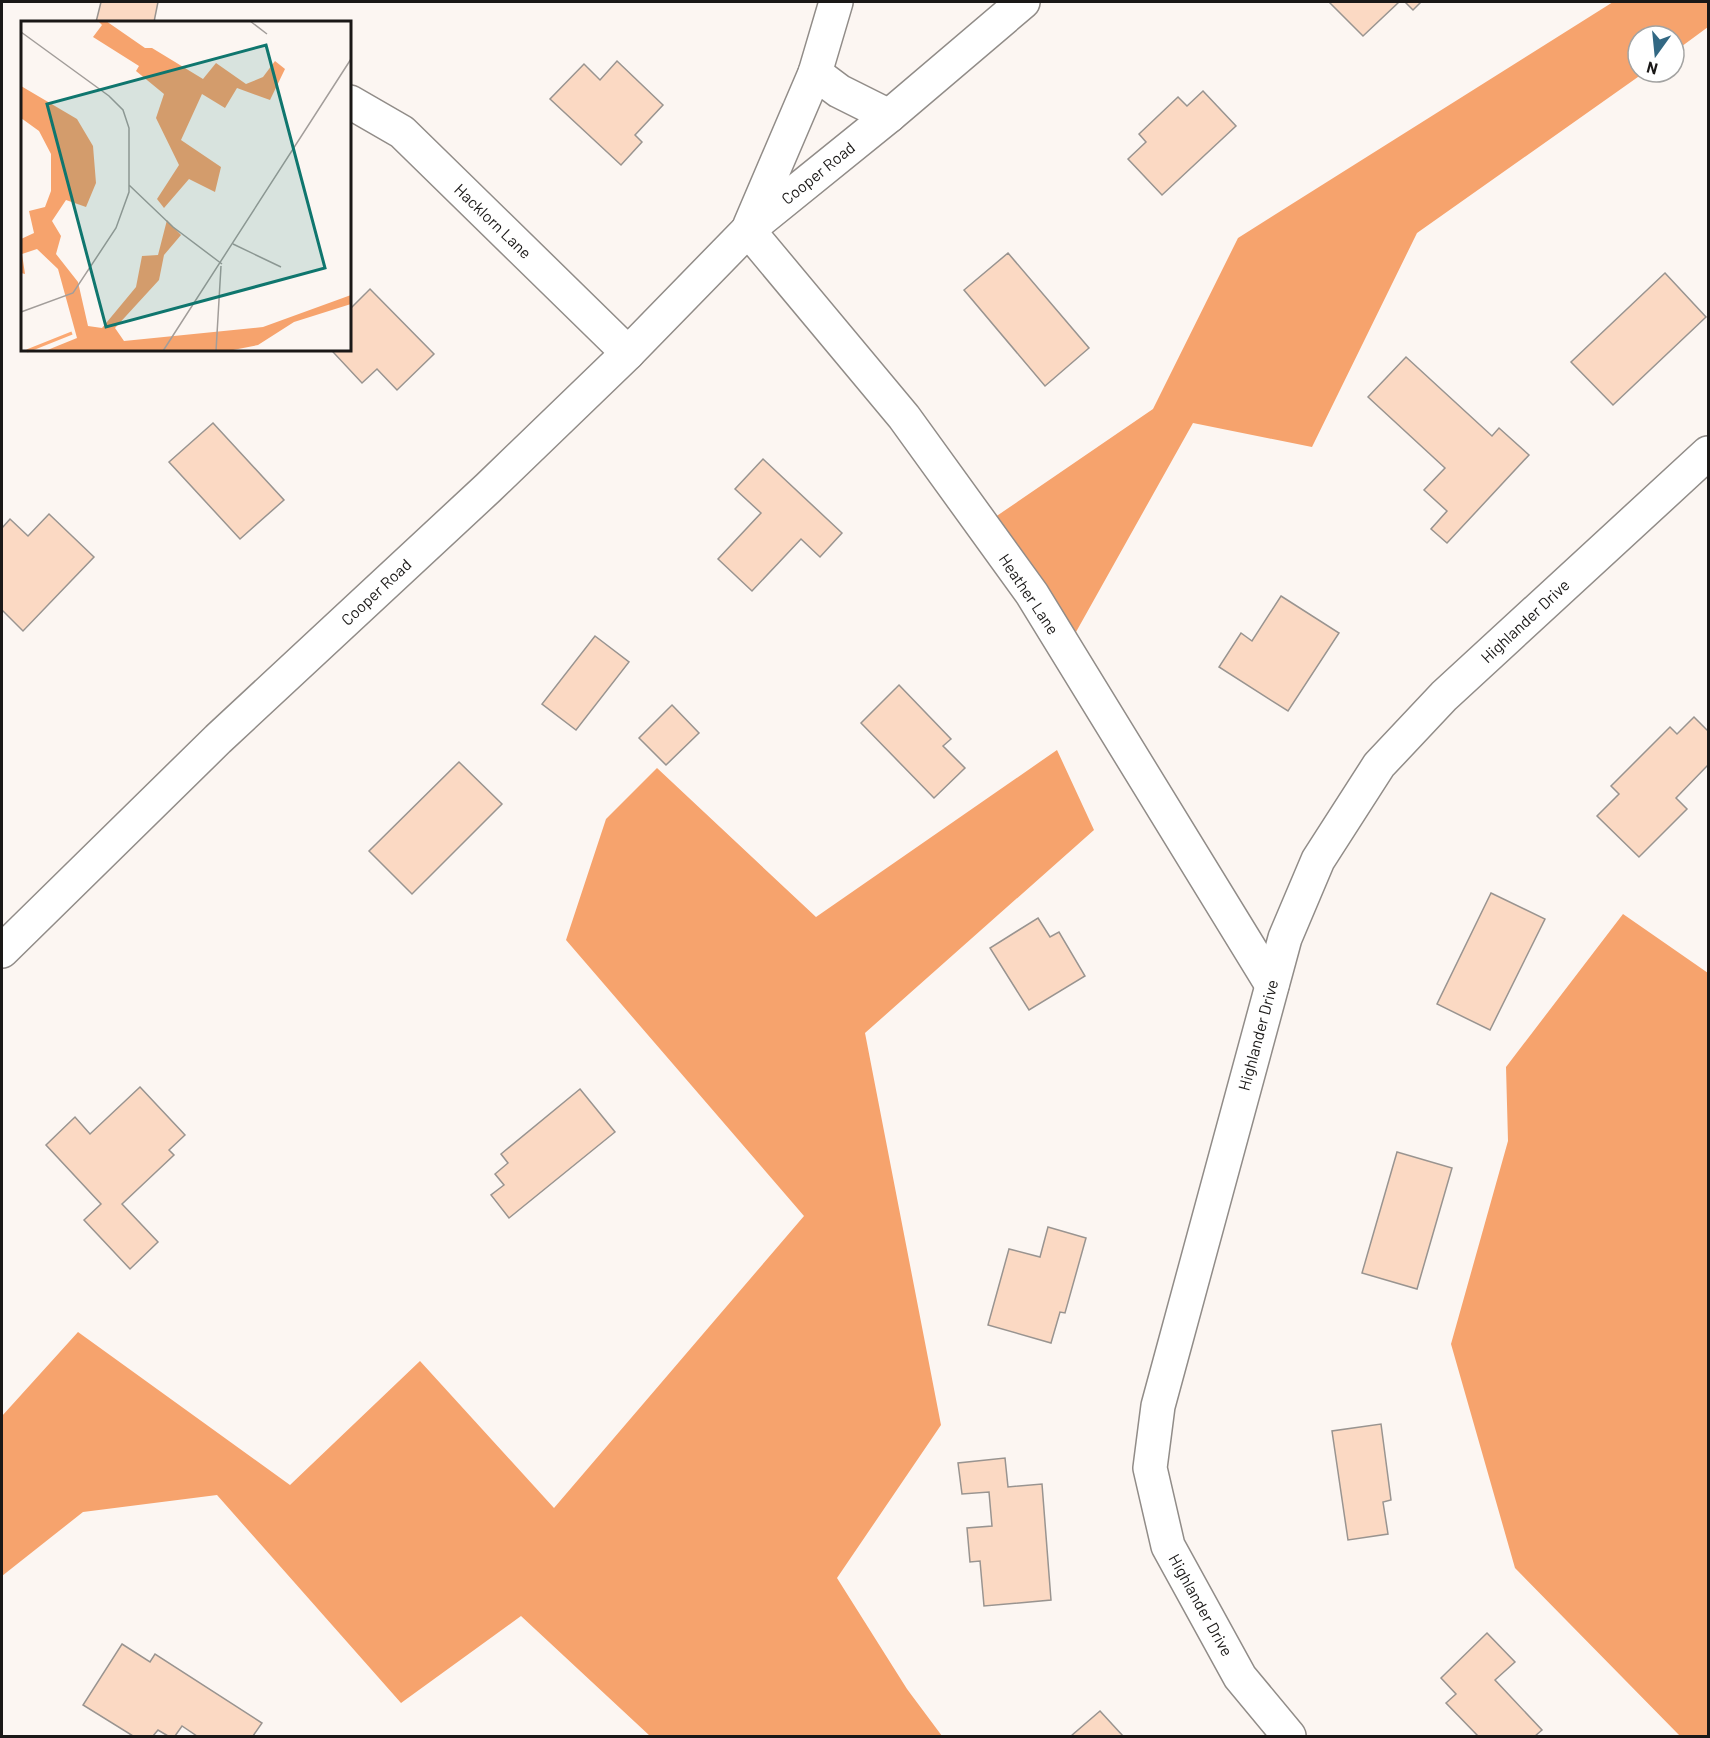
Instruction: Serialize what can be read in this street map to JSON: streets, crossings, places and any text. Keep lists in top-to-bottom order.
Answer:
{
  "streets": {
    "street": [
      "Cooper Road",
      "Hacklorn Lane",
      "Heather Lane",
      "Highlander Drive"
    ]
  },
  "crossings": [
    ["Cooper Road", "Hacklorn Lane"],
    ["Cooper Road", "Heather Lane"],
    ["Heather Lane", "Highlander Drive"]
  ],
  "north": "bottom"
}
